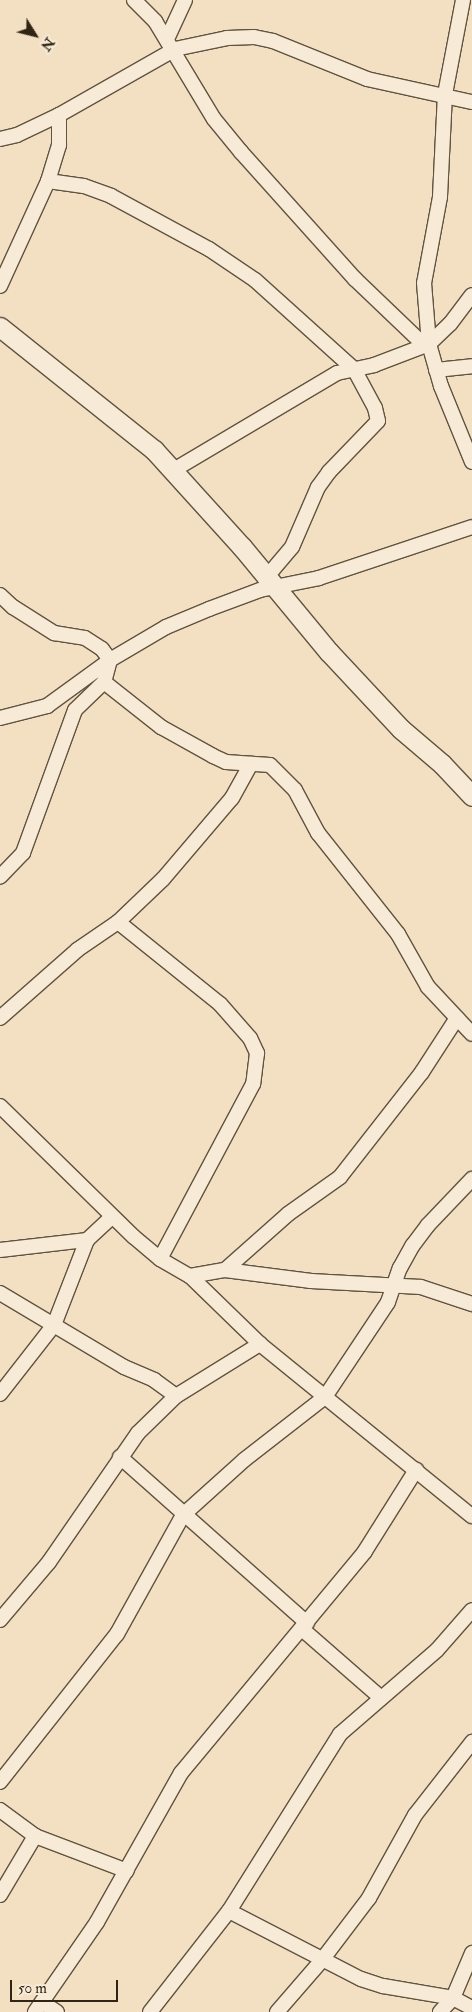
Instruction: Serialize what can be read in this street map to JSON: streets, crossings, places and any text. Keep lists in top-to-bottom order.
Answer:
{
  "scale_bar": "50 m",
  "north": "bottom right"
}
